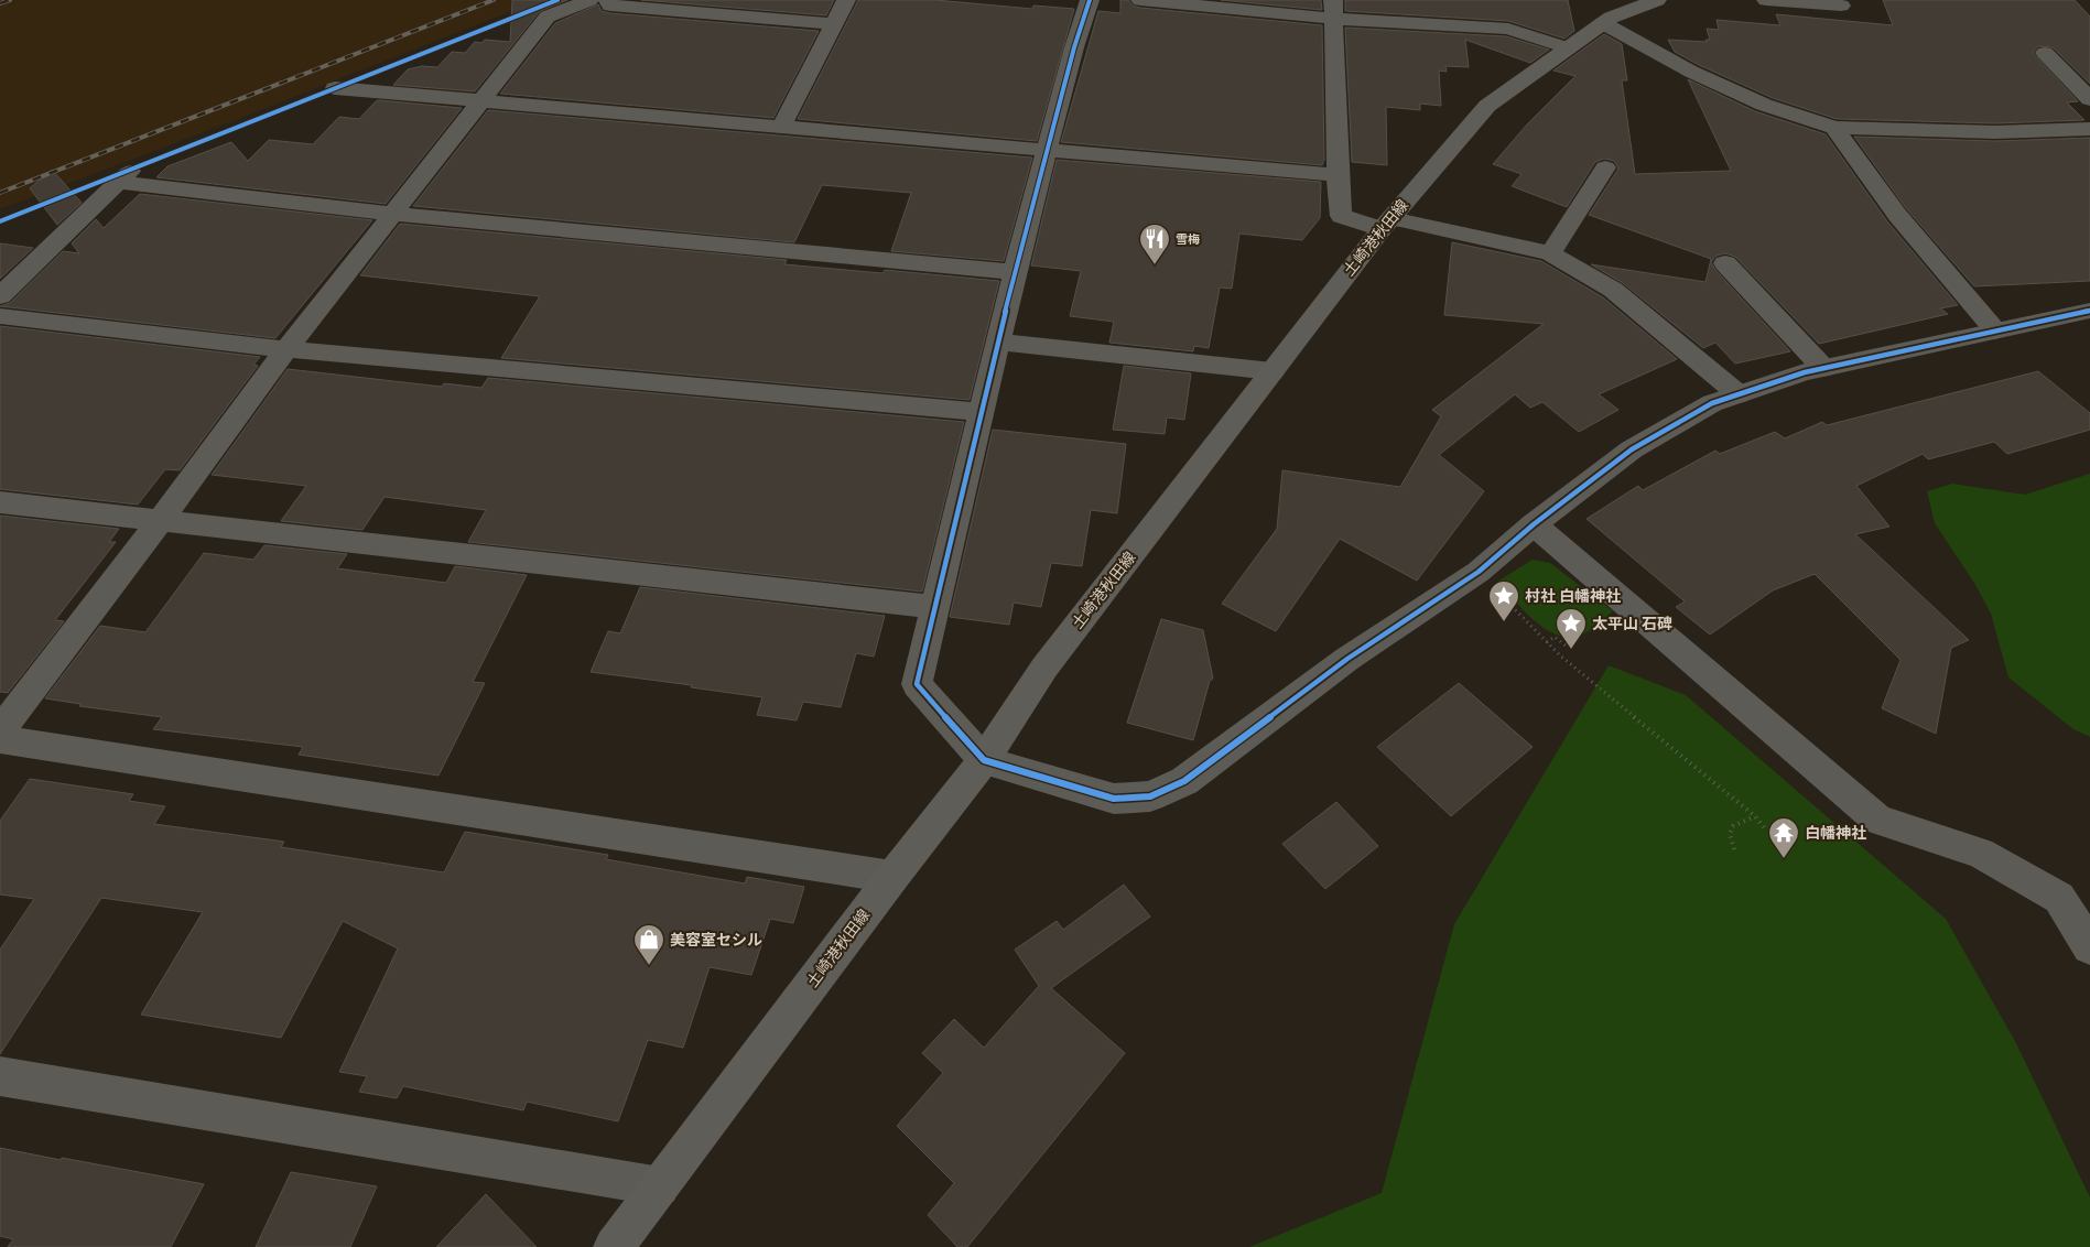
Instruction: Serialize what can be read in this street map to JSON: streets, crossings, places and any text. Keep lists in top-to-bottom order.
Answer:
{
  "streets": {
    "main road": ["土崎港秋田線"]
  },
  "places": {
    "restaurant": ["雪梅"],
    "place": ["村社 白幡神社", "太平山 石碑"],
    "temple": ["白幡神社"],
    "shop": ["美容室セシル"]
  }
}
